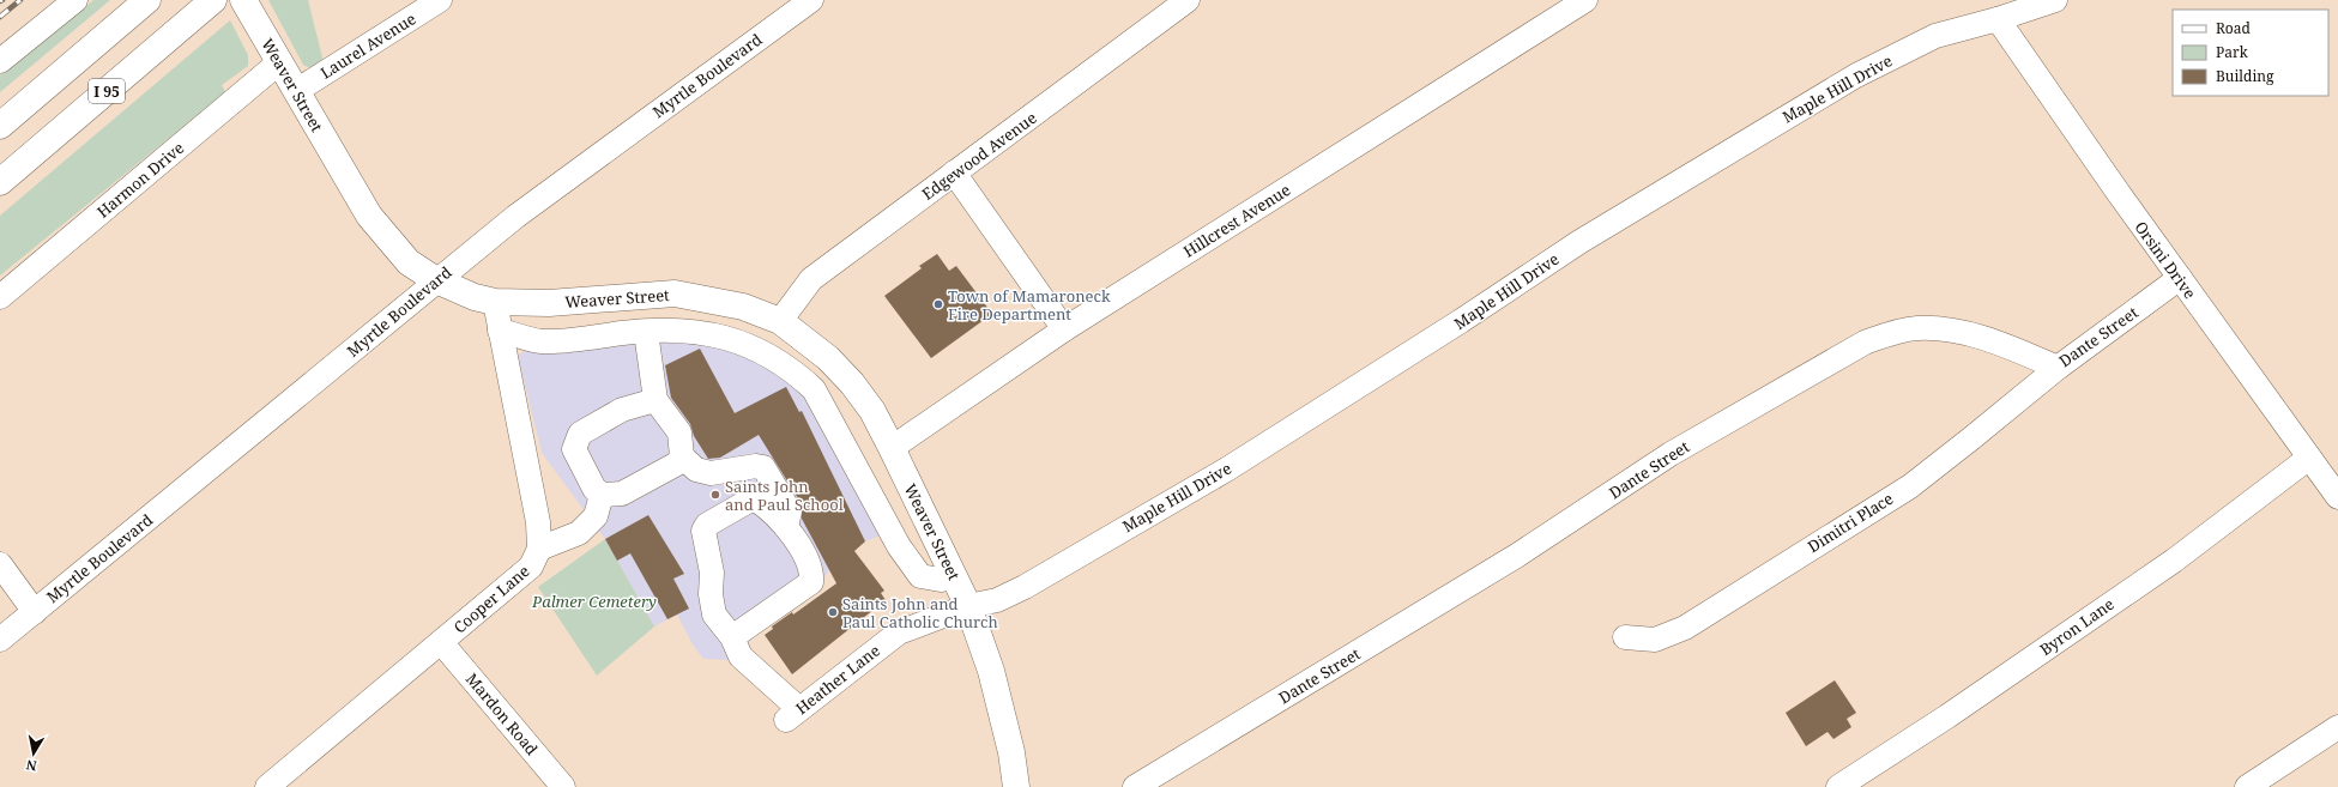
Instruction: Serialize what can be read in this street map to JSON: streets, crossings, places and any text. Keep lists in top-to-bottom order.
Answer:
{
  "streets": {
    "main road": ["Weaver Street", "I 95"],
    "street": [
      "Laurel Avenue",
      "Myrtle Boulevard",
      "Maple Hill Drive",
      "Edgewood Avenue",
      "Harmon Drive",
      "Hillcrest Avenue",
      "Orsini Drive",
      "Dante Street",
      "Dimitri Place",
      "Cooper Lane",
      "Byron Lane",
      "Heather Lane",
      "Mardon Road"
    ]
  },
  "crossings": [
    ["Laurel Avenue", "Weaver Street"],
    ["Myrtle Boulevard", "Weaver Street"],
    ["Weaver Street", "Maple Hill Drive"],
    ["Weaver Street", "Edgewood Avenue"],
    ["Weaver Street", "Harmon Drive"],
    ["Weaver Street", "Hillcrest Avenue"],
    ["Weaver Street", "Cooper Lane"],
    ["Weaver Street", "Heather Lane"],
    ["Maple Hill Drive", "Orsini Drive"],
    ["Maple Hill Drive", "Heather Lane"],
    ["Orsini Drive", "Dante Street"],
    ["Orsini Drive", "Byron Lane"],
    ["Dante Street", "Dimitri Place"],
    ["Cooper Lane", "Mardon Road"]
  ],
  "parks": ["Palmer Cemetery"],
  "places": ["Town of Mamaroneck Fire Department", "Saints John and Paul School", "Saints John and Paul Catholic Church"],
  "legend": ["Road", "Park", "Building"],
  "north": "bottom"
}
